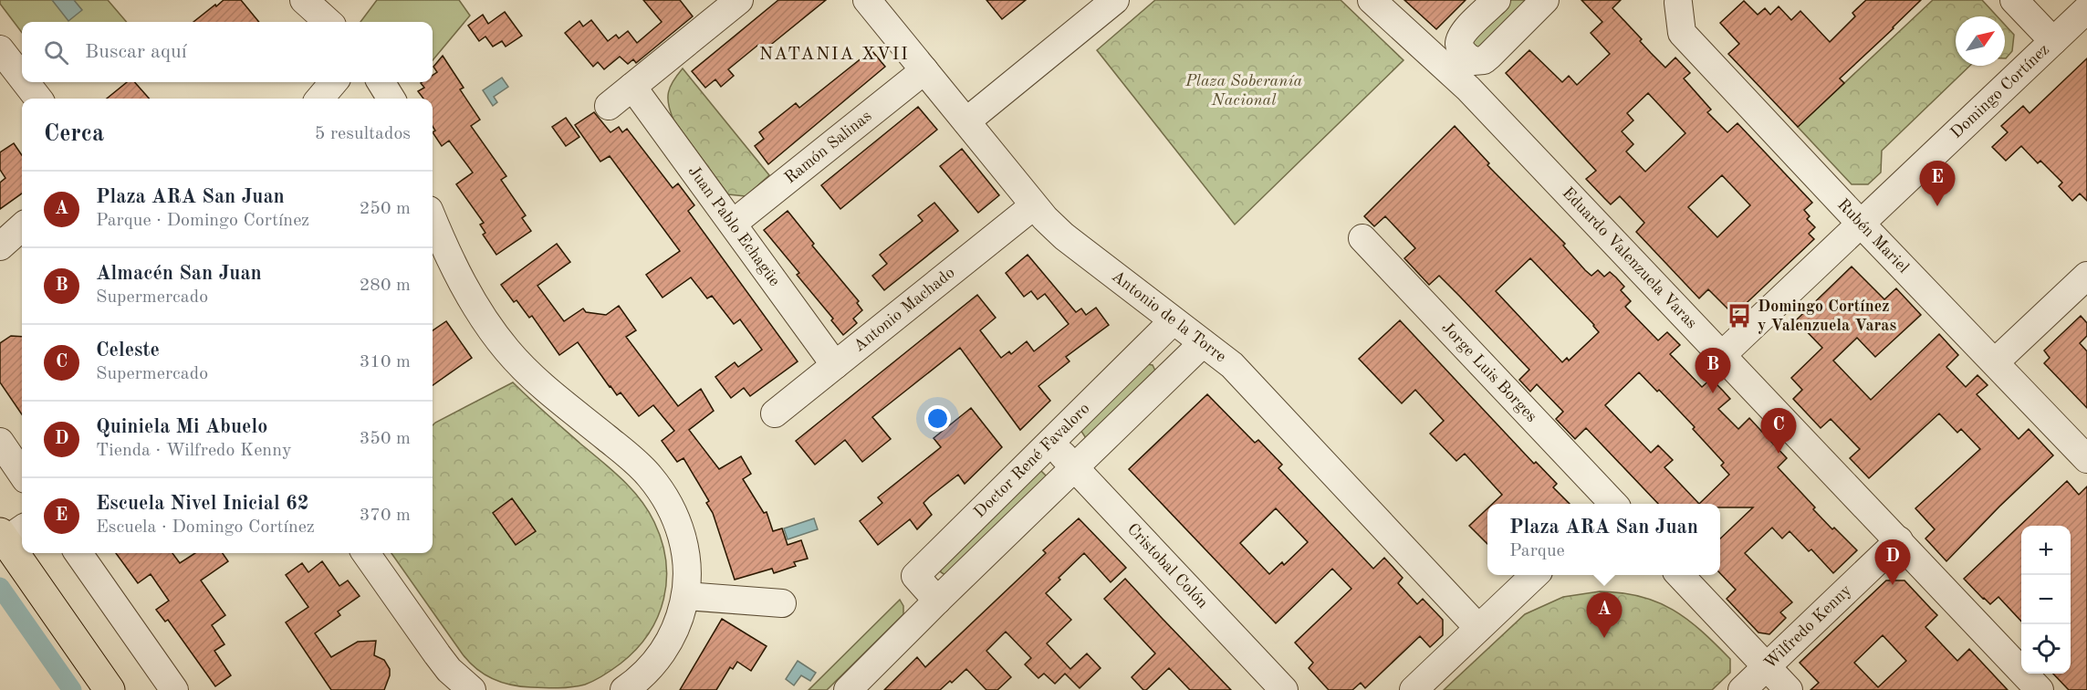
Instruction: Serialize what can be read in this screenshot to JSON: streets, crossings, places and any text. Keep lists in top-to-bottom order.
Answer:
{
  "streets": {
    "street": [
      "Domingo Cortínez",
      "Ramón Salinas",
      "Juan Pablo Echagüe",
      "Rubén Mariel",
      "Eduardo Valenzuela Varas",
      "Antonio Machado",
      "Antonio de la Torre",
      "Jorge Luis Borges",
      "Doctor René Favaloro",
      "Cristobal Colón",
      "Wilfredo Kenny"
    ]
  },
  "crossings": [
    ["Domingo Cortínez", "Rubén Mariel"],
    ["Domingo Cortínez", "Eduardo Valenzuela Varas"],
    ["Ramón Salinas", "Juan Pablo Echagüe"],
    ["Ramón Salinas", "Antonio de la Torre"],
    ["Juan Pablo Echagüe", "Antonio Machado"],
    ["Eduardo Valenzuela Varas", "Wilfredo Kenny"],
    ["Antonio Machado", "Antonio de la Torre"],
    ["Antonio de la Torre", "Doctor René Favaloro"],
    ["Doctor René Favaloro", "Cristobal Colón"]
  ],
  "districts": ["NATANIA XVII"],
  "parks": ["Plaza Soberanía Nacional"],
  "places": {
    "bus stop": ["Domingo Cortínez y Valenzuela Varas"]
  },
  "north": "top right",
  "page": {
    "search": "Buscar aquí",
    "heading": ["Cerca", "5 resultados"],
    "pins": [
      "E",
      "B",
      "C",
      "D",
      "A"
    ],
    "list": [
      {
        "mark": "A",
        "name": "Plaza ARA San Juan",
        "note": "Parque · Domingo Cortínez",
        "value": "250 m"
      },
      {
        "mark": "B",
        "name": "Almacén San Juan",
        "note": "Supermercado",
        "value": "280 m"
      },
      {
        "mark": "C",
        "name": "Celeste",
        "note": "Supermercado",
        "value": "310 m"
      },
      {
        "mark": "D",
        "name": "Quiniela Mi Abuelo",
        "note": "Tienda · Wilfredo Kenny",
        "value": "350 m"
      },
      {
        "mark": "E",
        "name": "Escuela Nivel Inicial 62",
        "note": "Escuela · Domingo Cortínez",
        "value": "370 m"
      }
    ],
    "popup": ["Plaza ARA San Juan", "Parque"],
    "map_buttons": ["+", "−"]
  }
}
